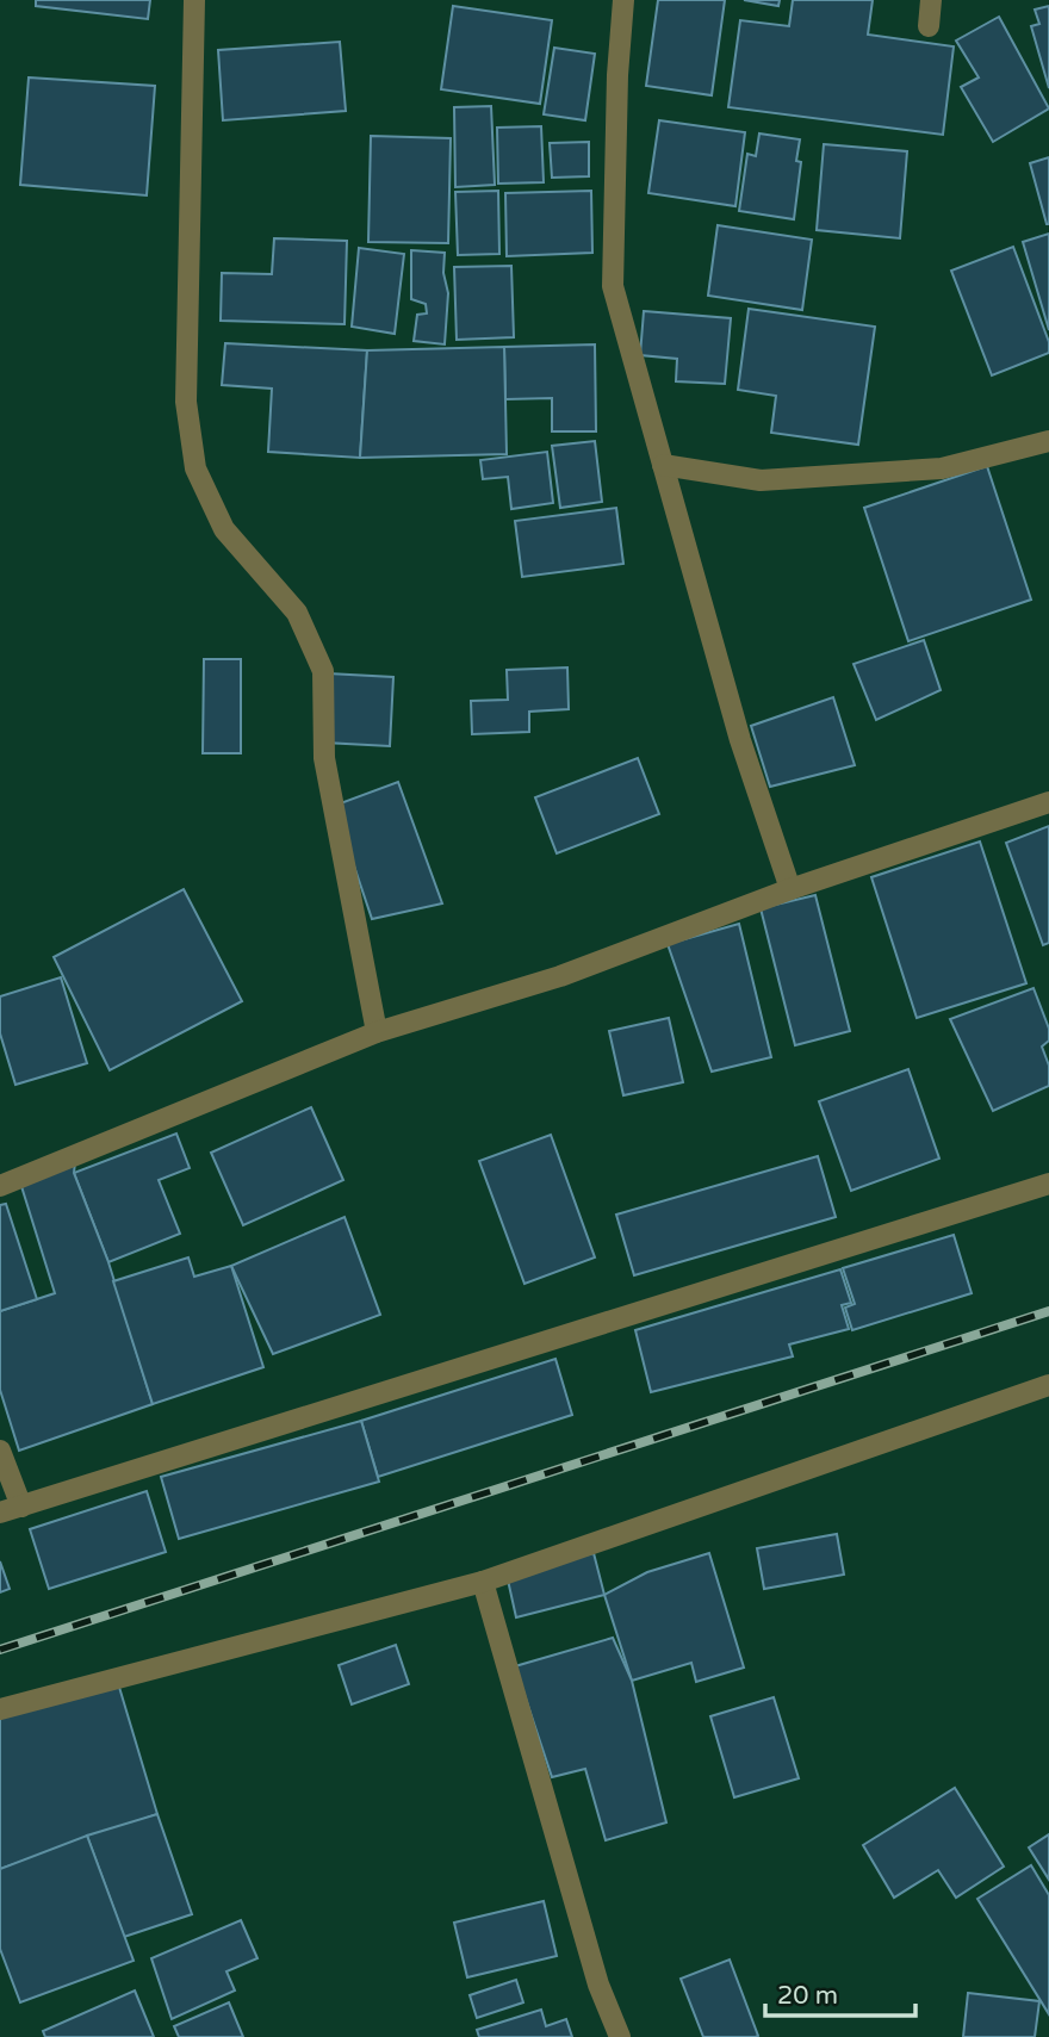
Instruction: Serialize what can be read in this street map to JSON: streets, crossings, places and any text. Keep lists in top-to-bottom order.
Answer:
{
  "scale_bar": "20 m"
}
